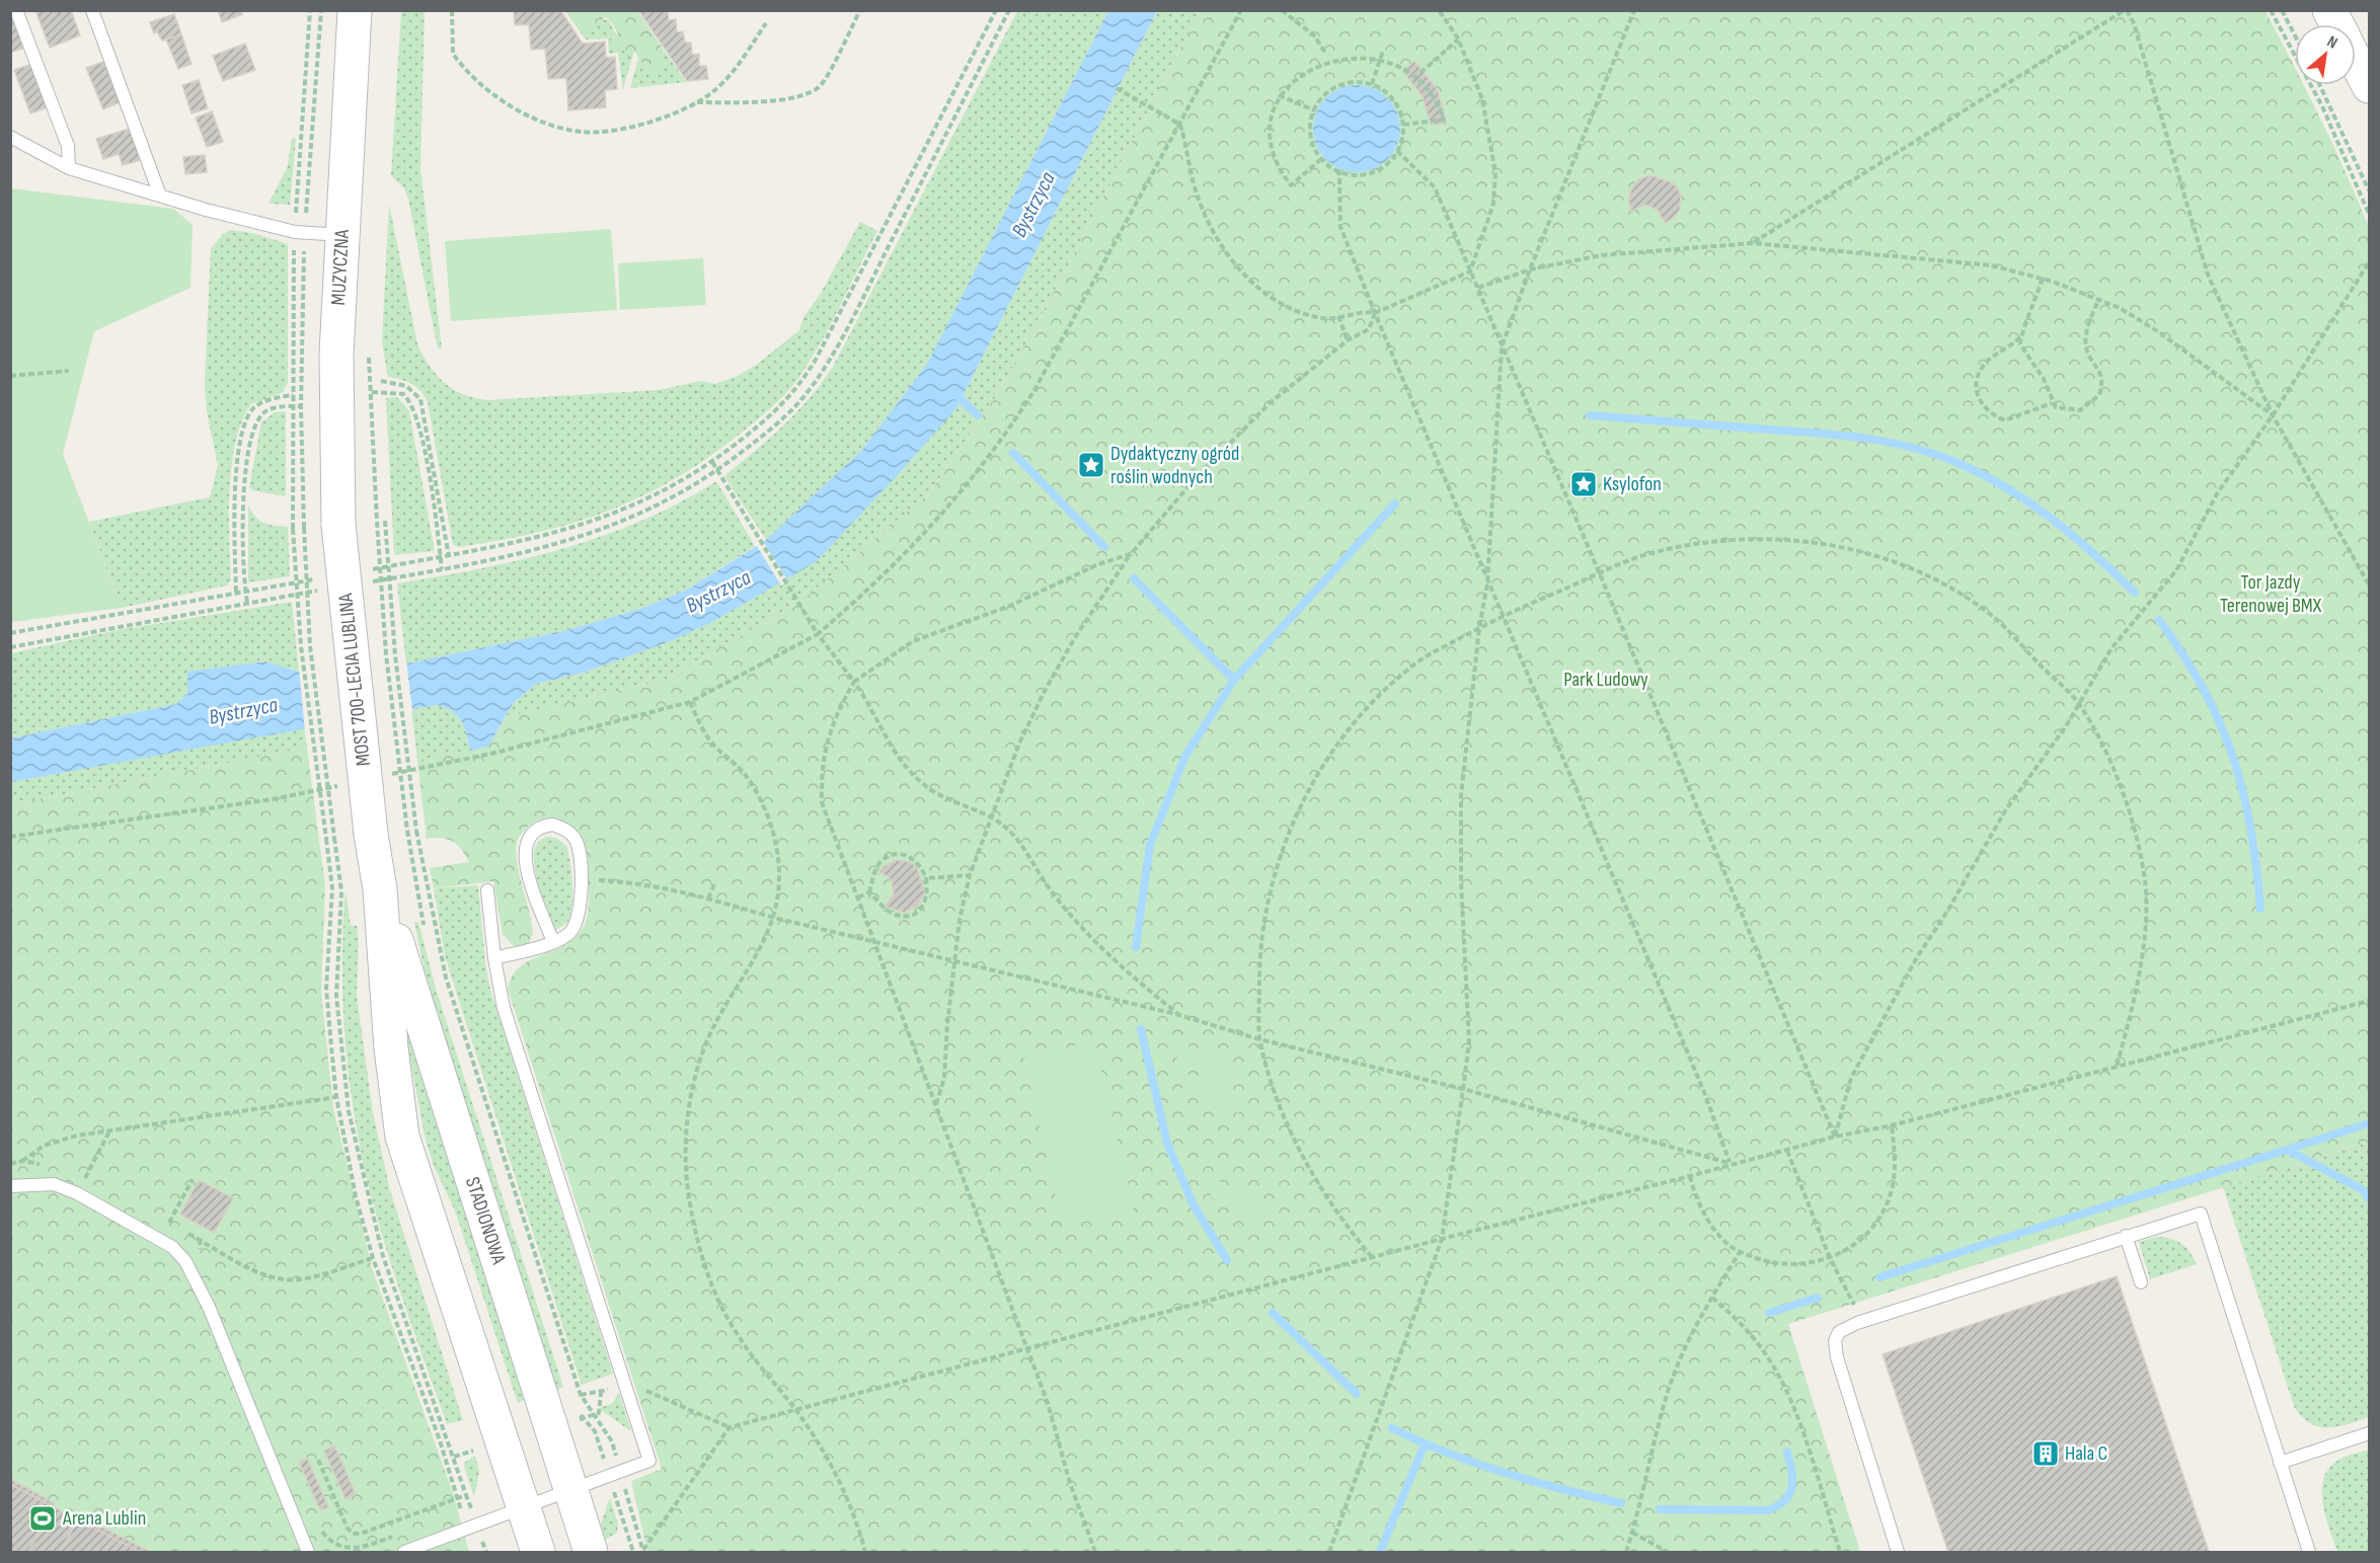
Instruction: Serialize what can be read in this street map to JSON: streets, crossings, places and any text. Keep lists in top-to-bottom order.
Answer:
{
  "streets": {
    "street": ["MUZYCZNA", "MOST 700-LECIA LUBLINA", "STADIONOWA"]
  },
  "crossings": [
    ["MUZYCZNA", "MOST 700-LECIA LUBLINA"],
    ["MOST 700-LECIA LUBLINA", "STADIONOWA"]
  ],
  "water": ["Bystrzyca"],
  "parks": ["Tor Jazdy Terenowej BMX", "Park Ludowy"],
  "places": {
    "place": ["Dydaktyczny ogród roślin wodnych", "Ksylofon"],
    "building": ["Hala C"],
    "sports": ["Arena Lublin"]
  },
  "north": "top right"
}
